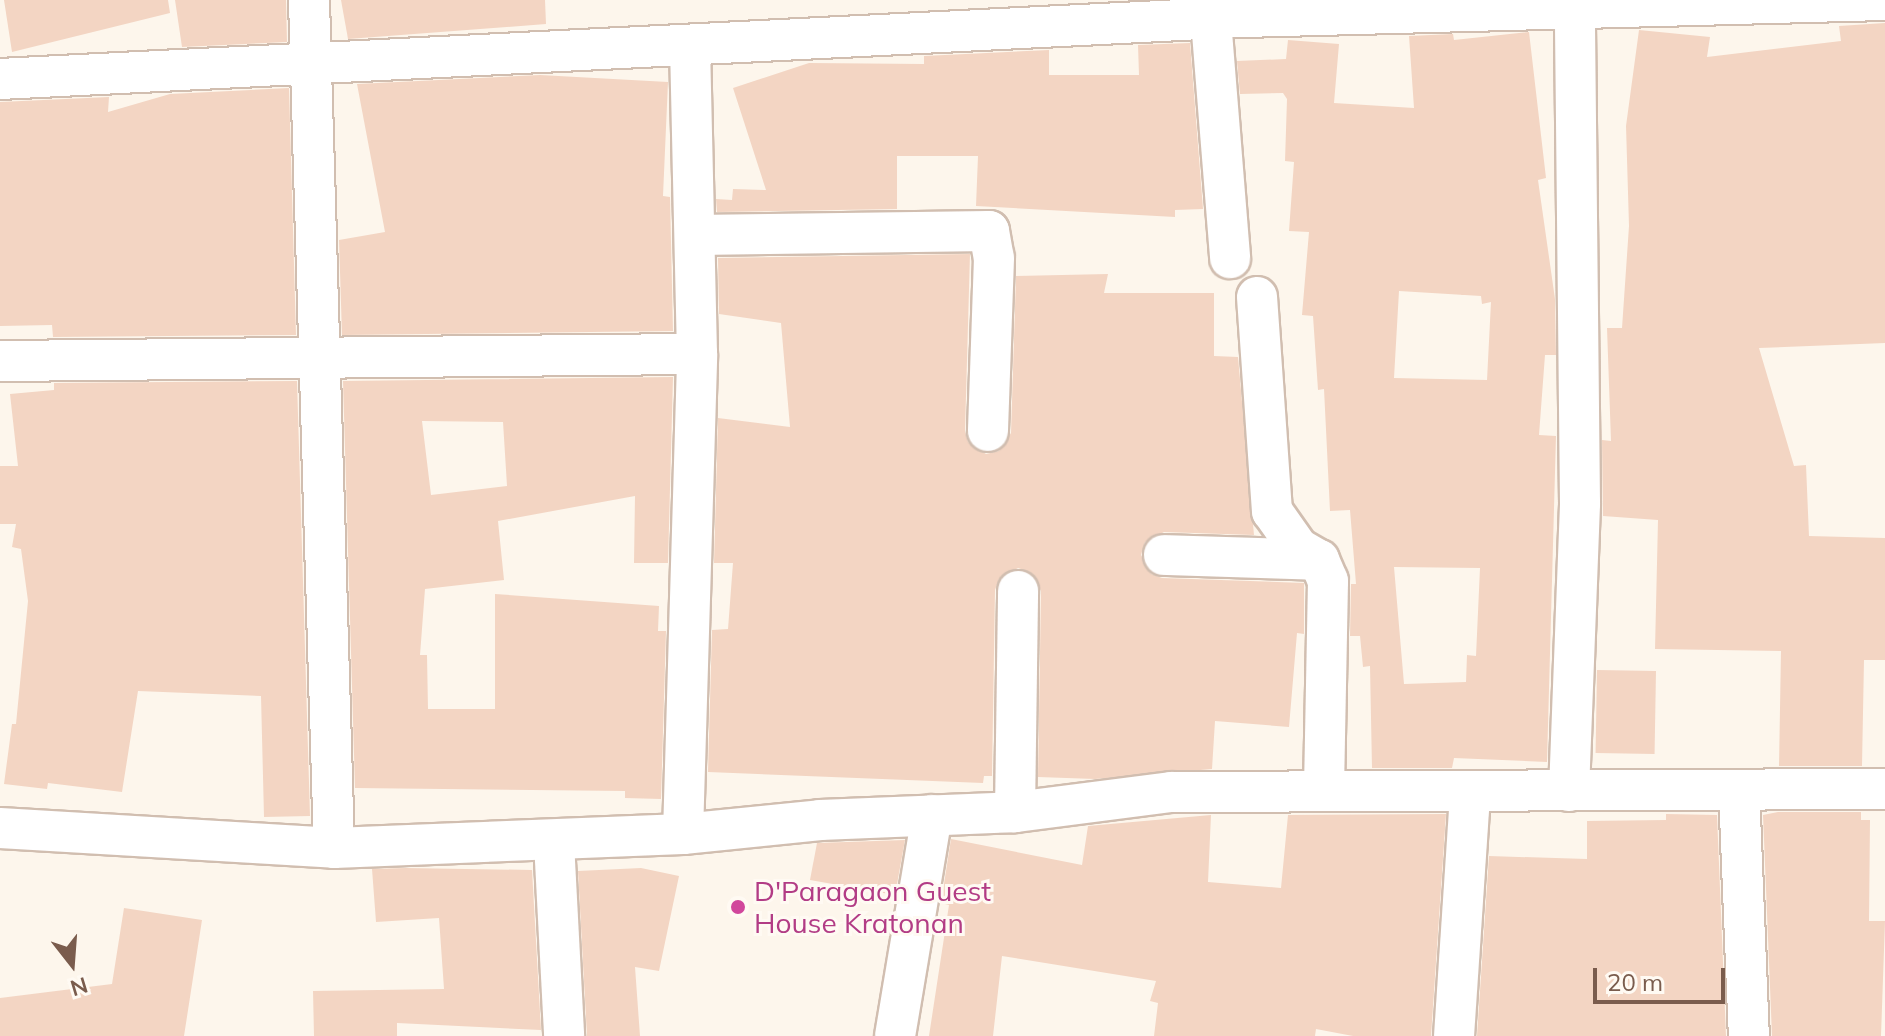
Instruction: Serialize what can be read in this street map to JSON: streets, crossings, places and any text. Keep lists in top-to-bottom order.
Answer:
{
  "places": ["D'Paragaon Guest House Kratonan"],
  "scale_bar": "20 m",
  "north": "bottom"
}
